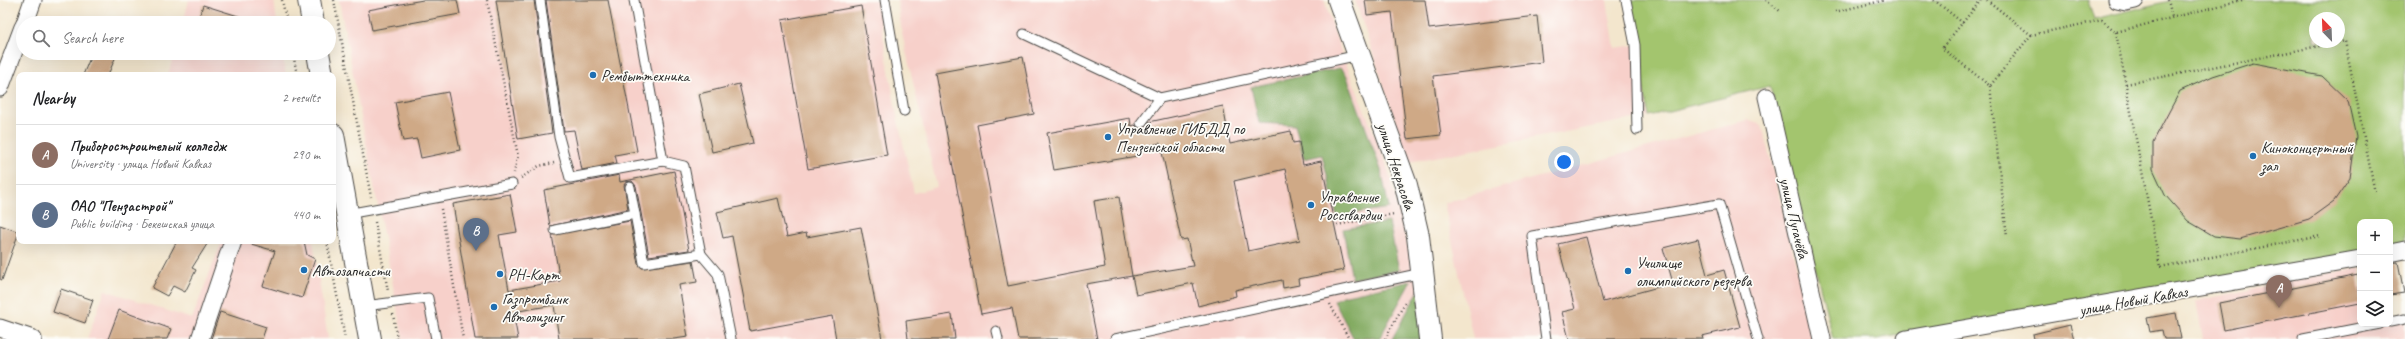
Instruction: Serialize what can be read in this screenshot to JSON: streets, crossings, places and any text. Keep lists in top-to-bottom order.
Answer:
{
  "streets": {
    "main road": ["улица Некрасова"],
    "street": ["улица Пугачёва", "улица Новый Кавказ"]
  },
  "places": [
    "Рембыттехника",
    "Управление ГИБДД по Пензенской области",
    "Киноконцертный зал",
    "Управление Россгвардии",
    "Автозапчасти",
    "Училище олимпийского резерва",
    "РН-Карт",
    "Газпромбанк Автолизинг"
  ],
  "north": "top left",
  "page": {
    "search": "Search here",
    "heading": ["Nearby", "2 results"],
    "list": [
      {
        "mark": "A",
        "name": "Приборостроителый колледж",
        "note": "University · улица Новый Кавказ",
        "value": "290 m"
      },
      {
        "mark": "B",
        "name": "ОАО \"Пензастрой\"",
        "note": "Public building · Бекешская улица",
        "value": "440 m"
      }
    ],
    "pins": ["B", "A"],
    "map_buttons": ["+", "−"]
  }
}
